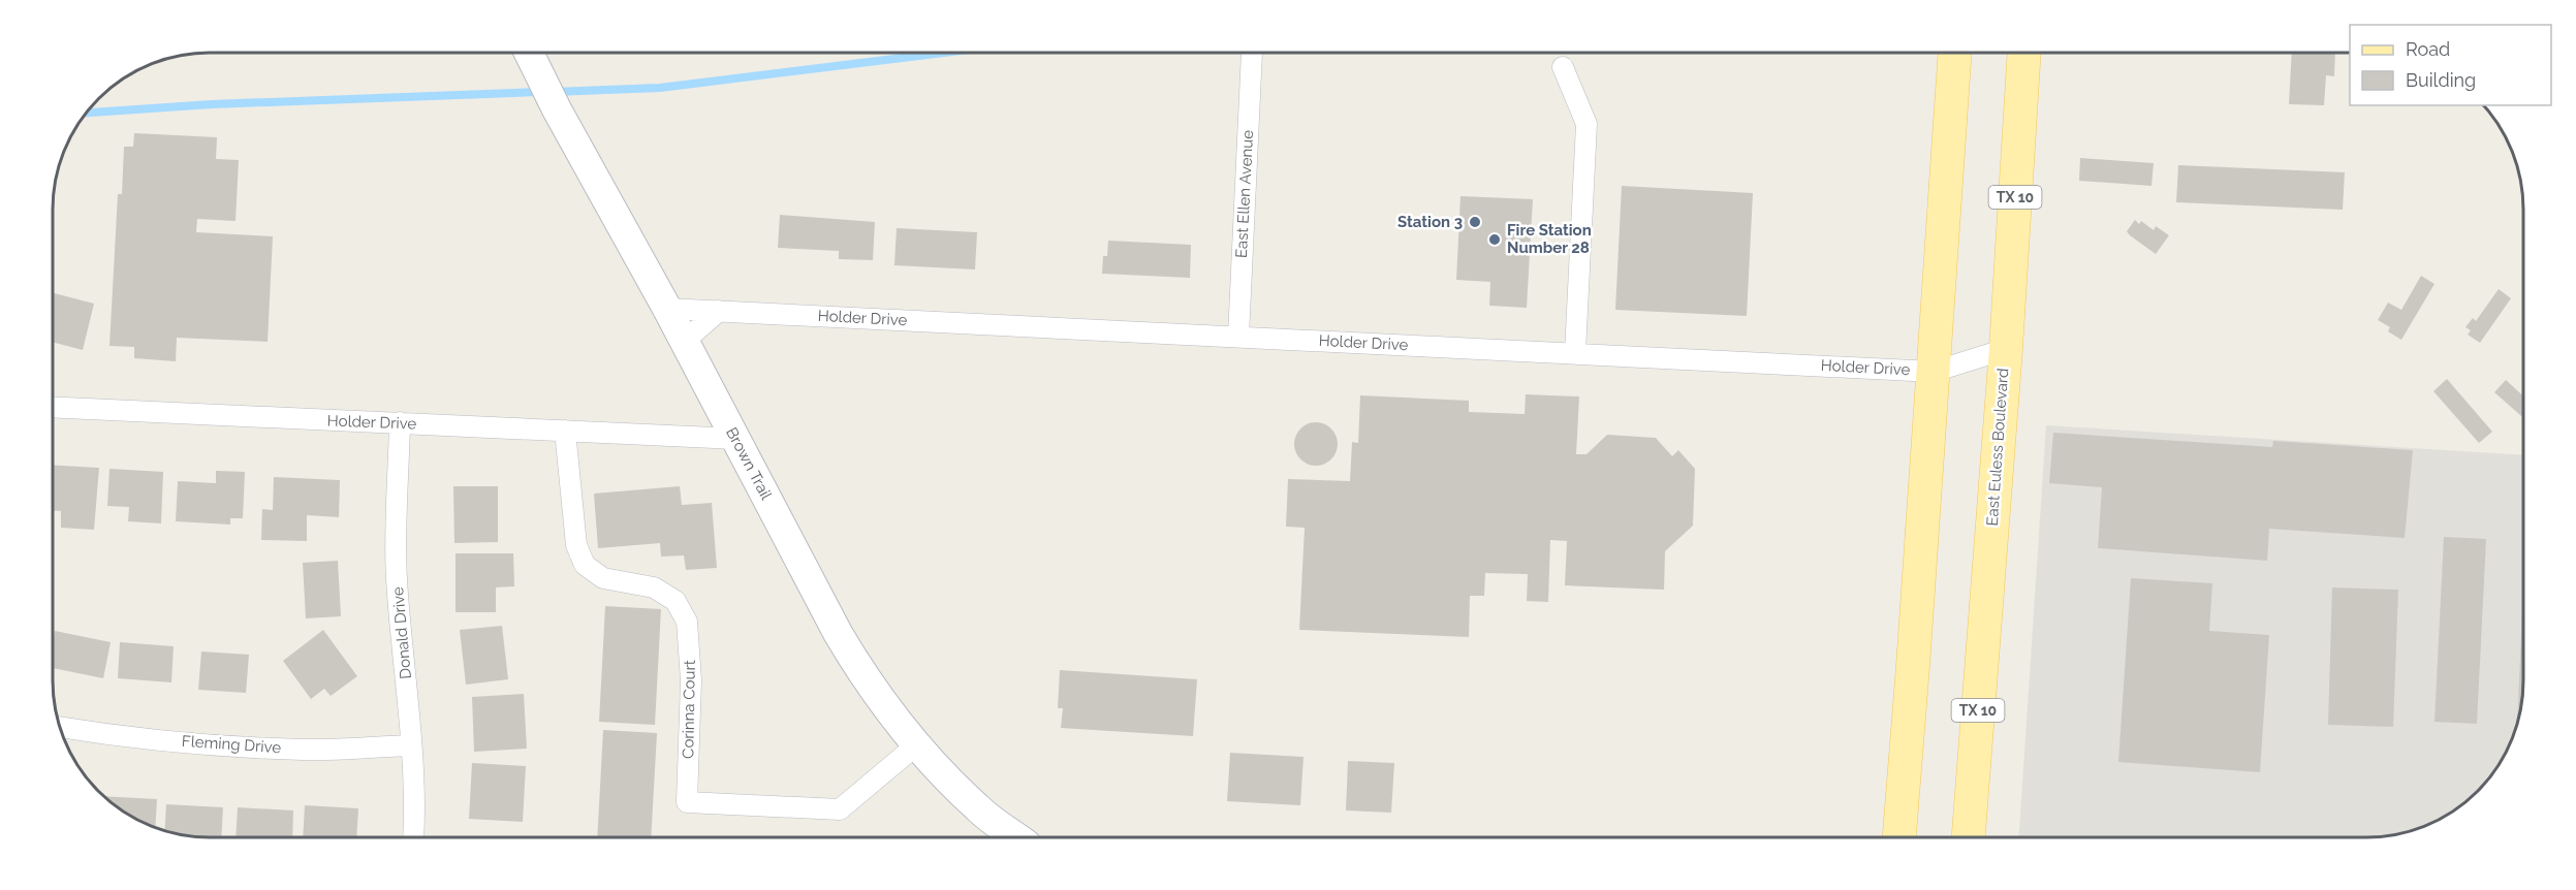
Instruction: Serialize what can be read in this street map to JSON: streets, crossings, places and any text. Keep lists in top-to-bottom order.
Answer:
{
  "streets": {
    "main road": ["TX 10", "East Euless Boulevard", "Brown Trail"],
    "street": [
      "East Ellen Avenue",
      "Holder Drive",
      "Donald Drive",
      "Corinna Court",
      "Fleming Drive"
    ]
  },
  "crossings": [
    ["East Ellen Avenue", "Holder Drive"],
    ["Holder Drive", "East Euless Boulevard"],
    ["Holder Drive", "Brown Trail"],
    ["Holder Drive", "Donald Drive"],
    ["Holder Drive", "Corinna Court"],
    ["Brown Trail", "Corinna Court"],
    ["Donald Drive", "Fleming Drive"]
  ],
  "places": ["Station 3", "Fire Station Number 28"],
  "legend": ["Road", "Building"]
}
